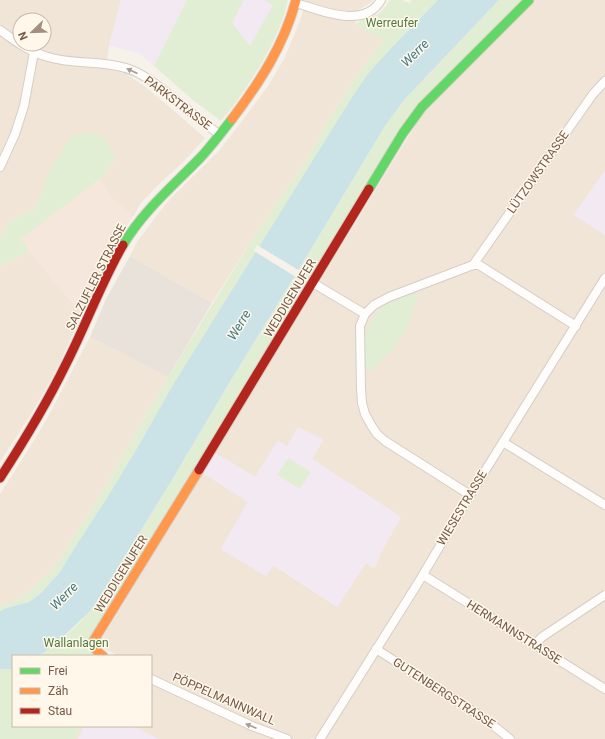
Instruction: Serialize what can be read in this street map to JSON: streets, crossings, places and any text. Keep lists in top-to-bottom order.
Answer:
{
  "streets": {
    "street": [
      "PARKSTRASSE",
      "LÜTZOWSTRASSE",
      "SALZUFLER STRASSE",
      "WEDDIGENUFER",
      "WIESESTRASSE",
      "HERMANNSTRASSE",
      "GUTENBERGSTRASSE",
      "PÖPPELMANNWALL"
    ]
  },
  "crossings": [
    ["PARKSTRASSE", "SALZUFLER STRASSE"],
    ["WIESESTRASSE", "HERMANNSTRASSE"],
    ["WIESESTRASSE", "GUTENBERGSTRASSE"]
  ],
  "one_way": ["PARKSTRASSE", "PÖPPELMANNWALL"],
  "water": ["Werre"],
  "parks": ["Werreufer", "Wallanlagen"],
  "legend": ["Frei", "Zäh", "Stau"],
  "north": "bottom left"
}
